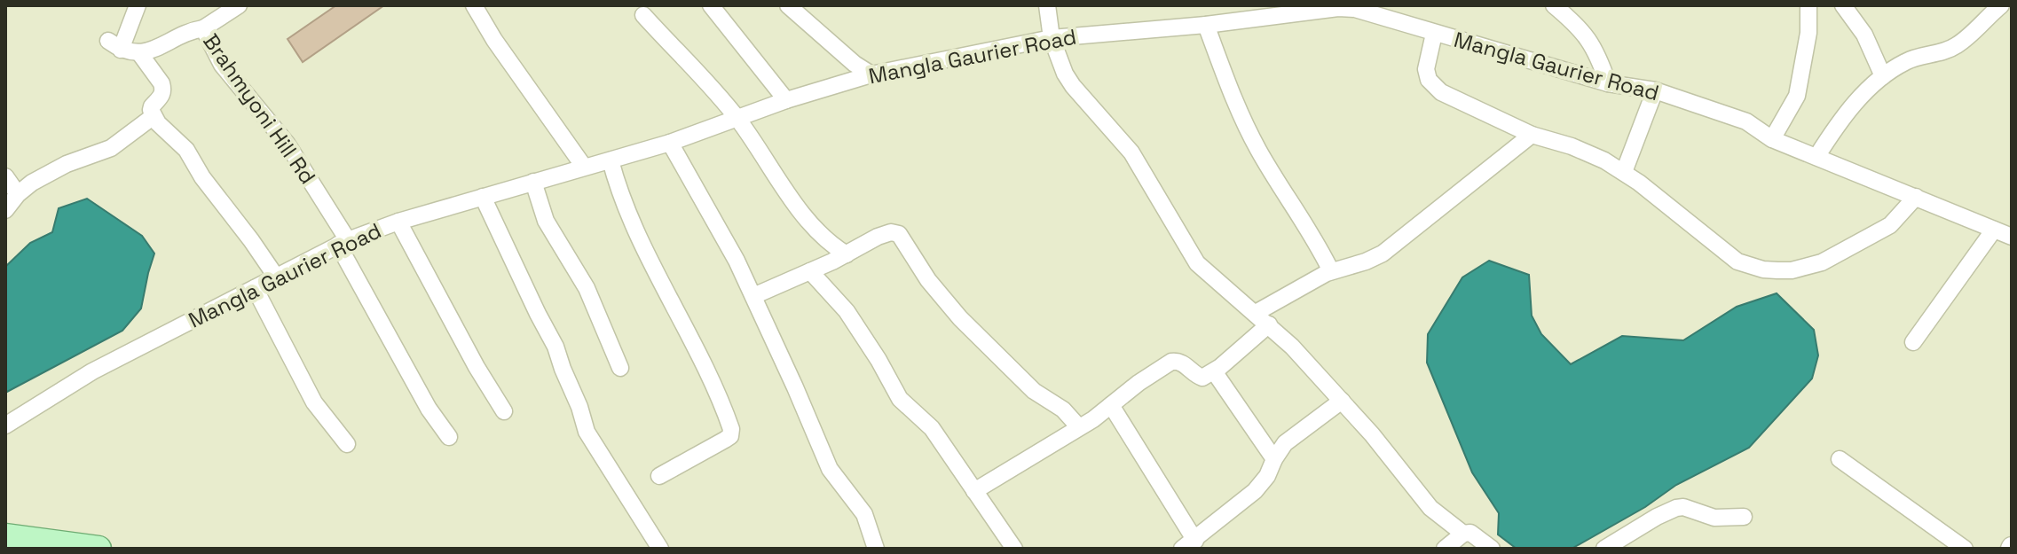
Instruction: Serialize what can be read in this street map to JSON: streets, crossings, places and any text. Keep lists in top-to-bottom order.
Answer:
{
  "streets": {
    "street": ["Mangla Gaurier Road", "Brahmyoni Hill Rd"]
  },
  "crossings": [
    ["Mangla Gaurier Road", "Brahmyoni Hill Rd"]
  ]
}
